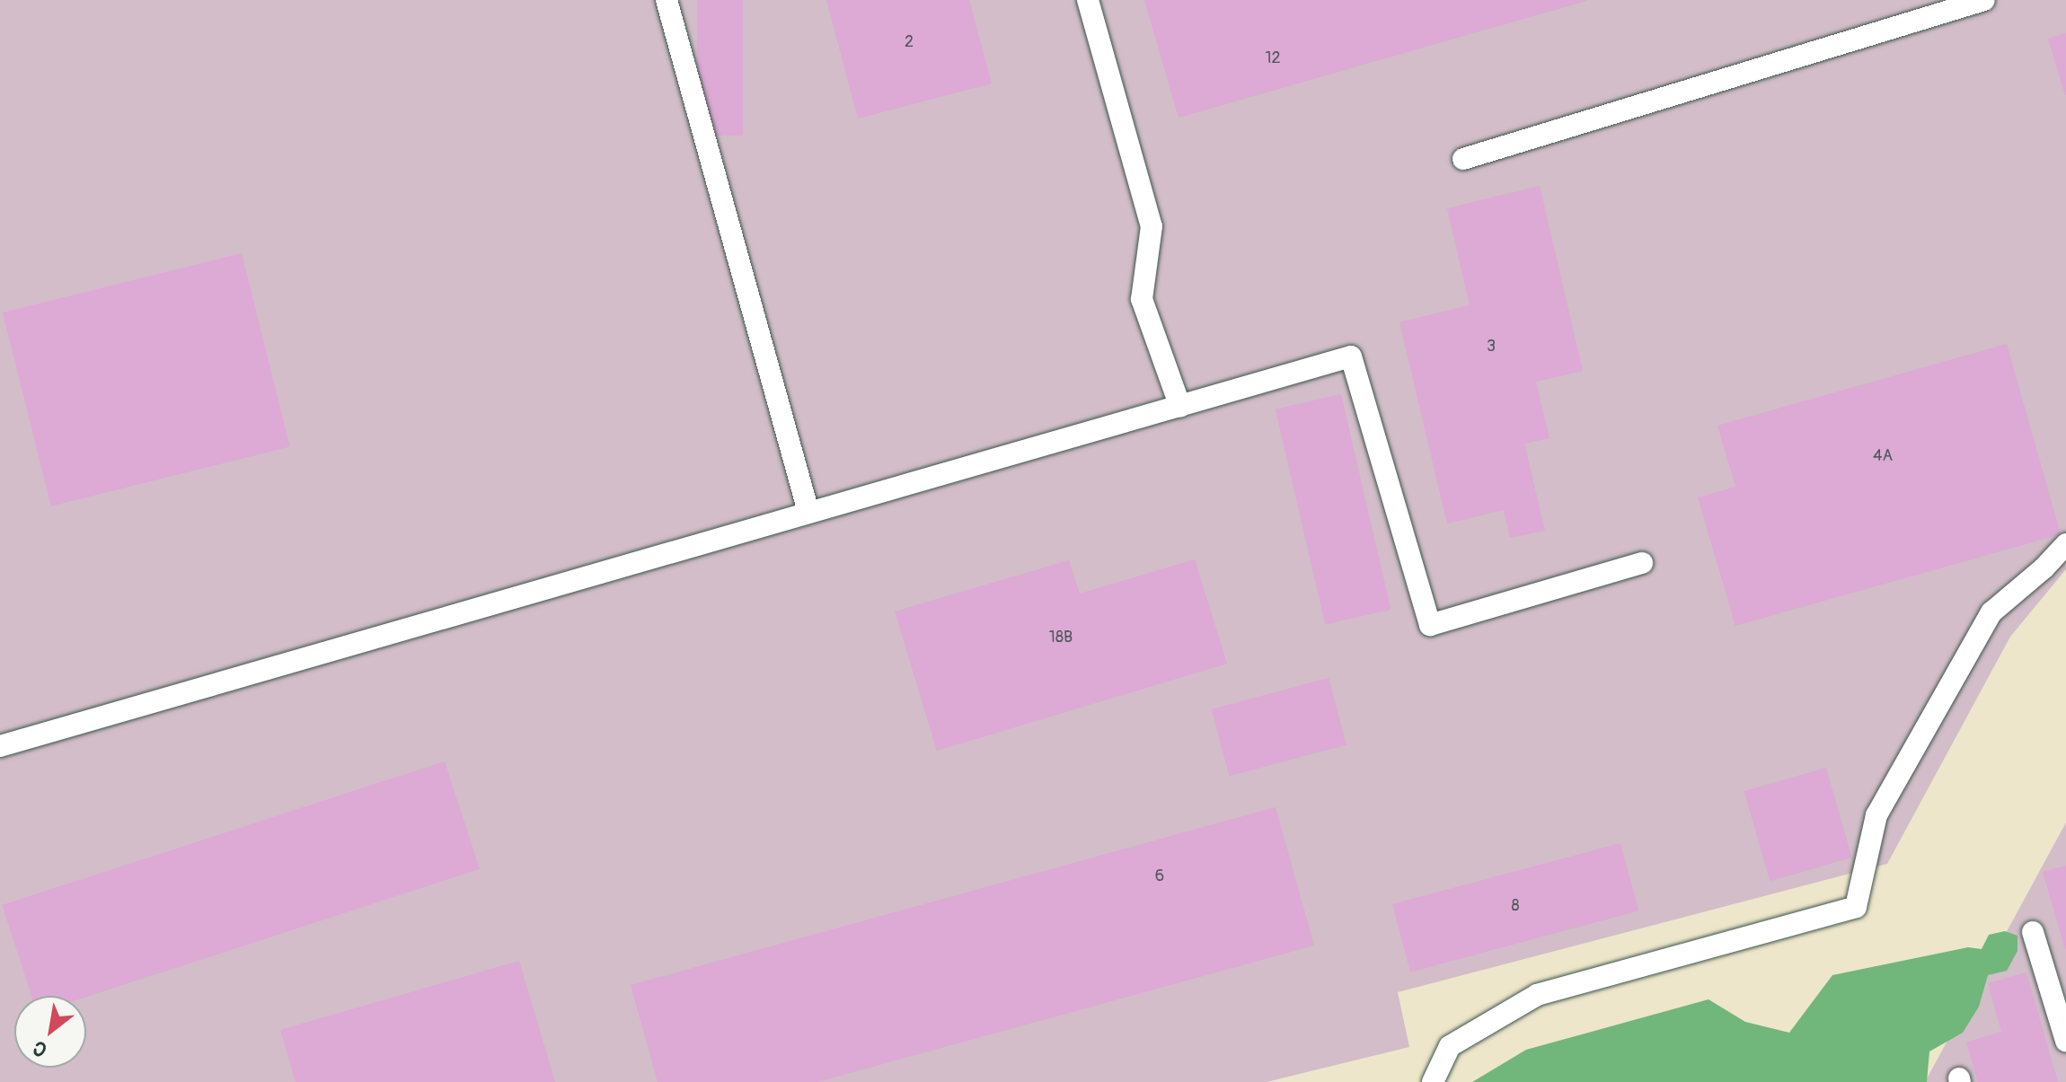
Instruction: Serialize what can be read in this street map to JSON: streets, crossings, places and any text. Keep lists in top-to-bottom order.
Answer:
{
  "house_numbers": [
    "2",
    "12",
    "3",
    "4А",
    "18В",
    "6",
    "8"
  ],
  "north": "bottom left"
}
